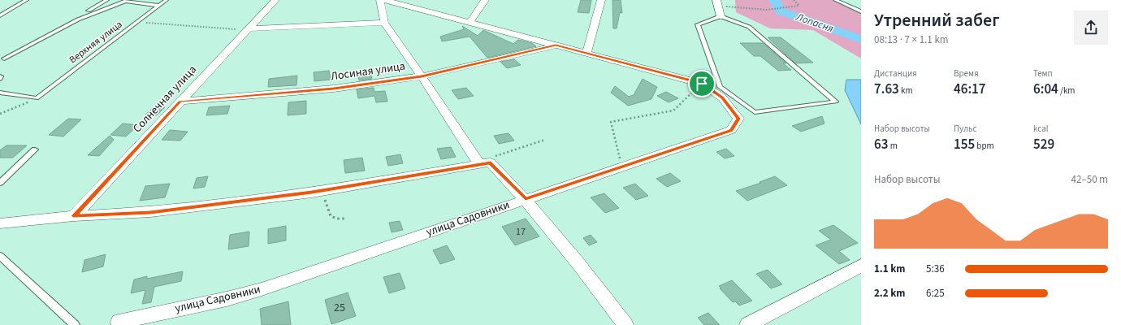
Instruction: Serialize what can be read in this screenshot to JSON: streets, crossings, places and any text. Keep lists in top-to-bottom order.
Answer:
{
  "streets": {
    "street": ["Лосиная улица", "Солнечная улица", "улица Садовники"],
    "lane": ["Верхняя улица"]
  },
  "crossings": [
    ["Лосиная улица", "Солнечная улица"],
    ["Лосиная улица", "улица Садовники"]
  ],
  "water": ["Лопасня"],
  "house_numbers": ["17", "25"],
  "page": {
    "heading": ["Утренний забег", "08:13 · 7 × 1.1 km"],
    "stats": [
      ["Дистанция", "7.63 km"],
      ["Время", "46:17"],
      ["Темп", "6:04 /km"],
      ["Набор высоты", "63 m"],
      ["Пульс", "155 bpm"],
      ["kcal", "529"]
    ],
    "chart": ["Набор высоты", "42–50 m"],
    "list": [
      {
        "name": "1.1 km",
        "note": "5:36"
      },
      {
        "name": "2.2 km",
        "note": "6:25"
      }
    ]
  }
}
